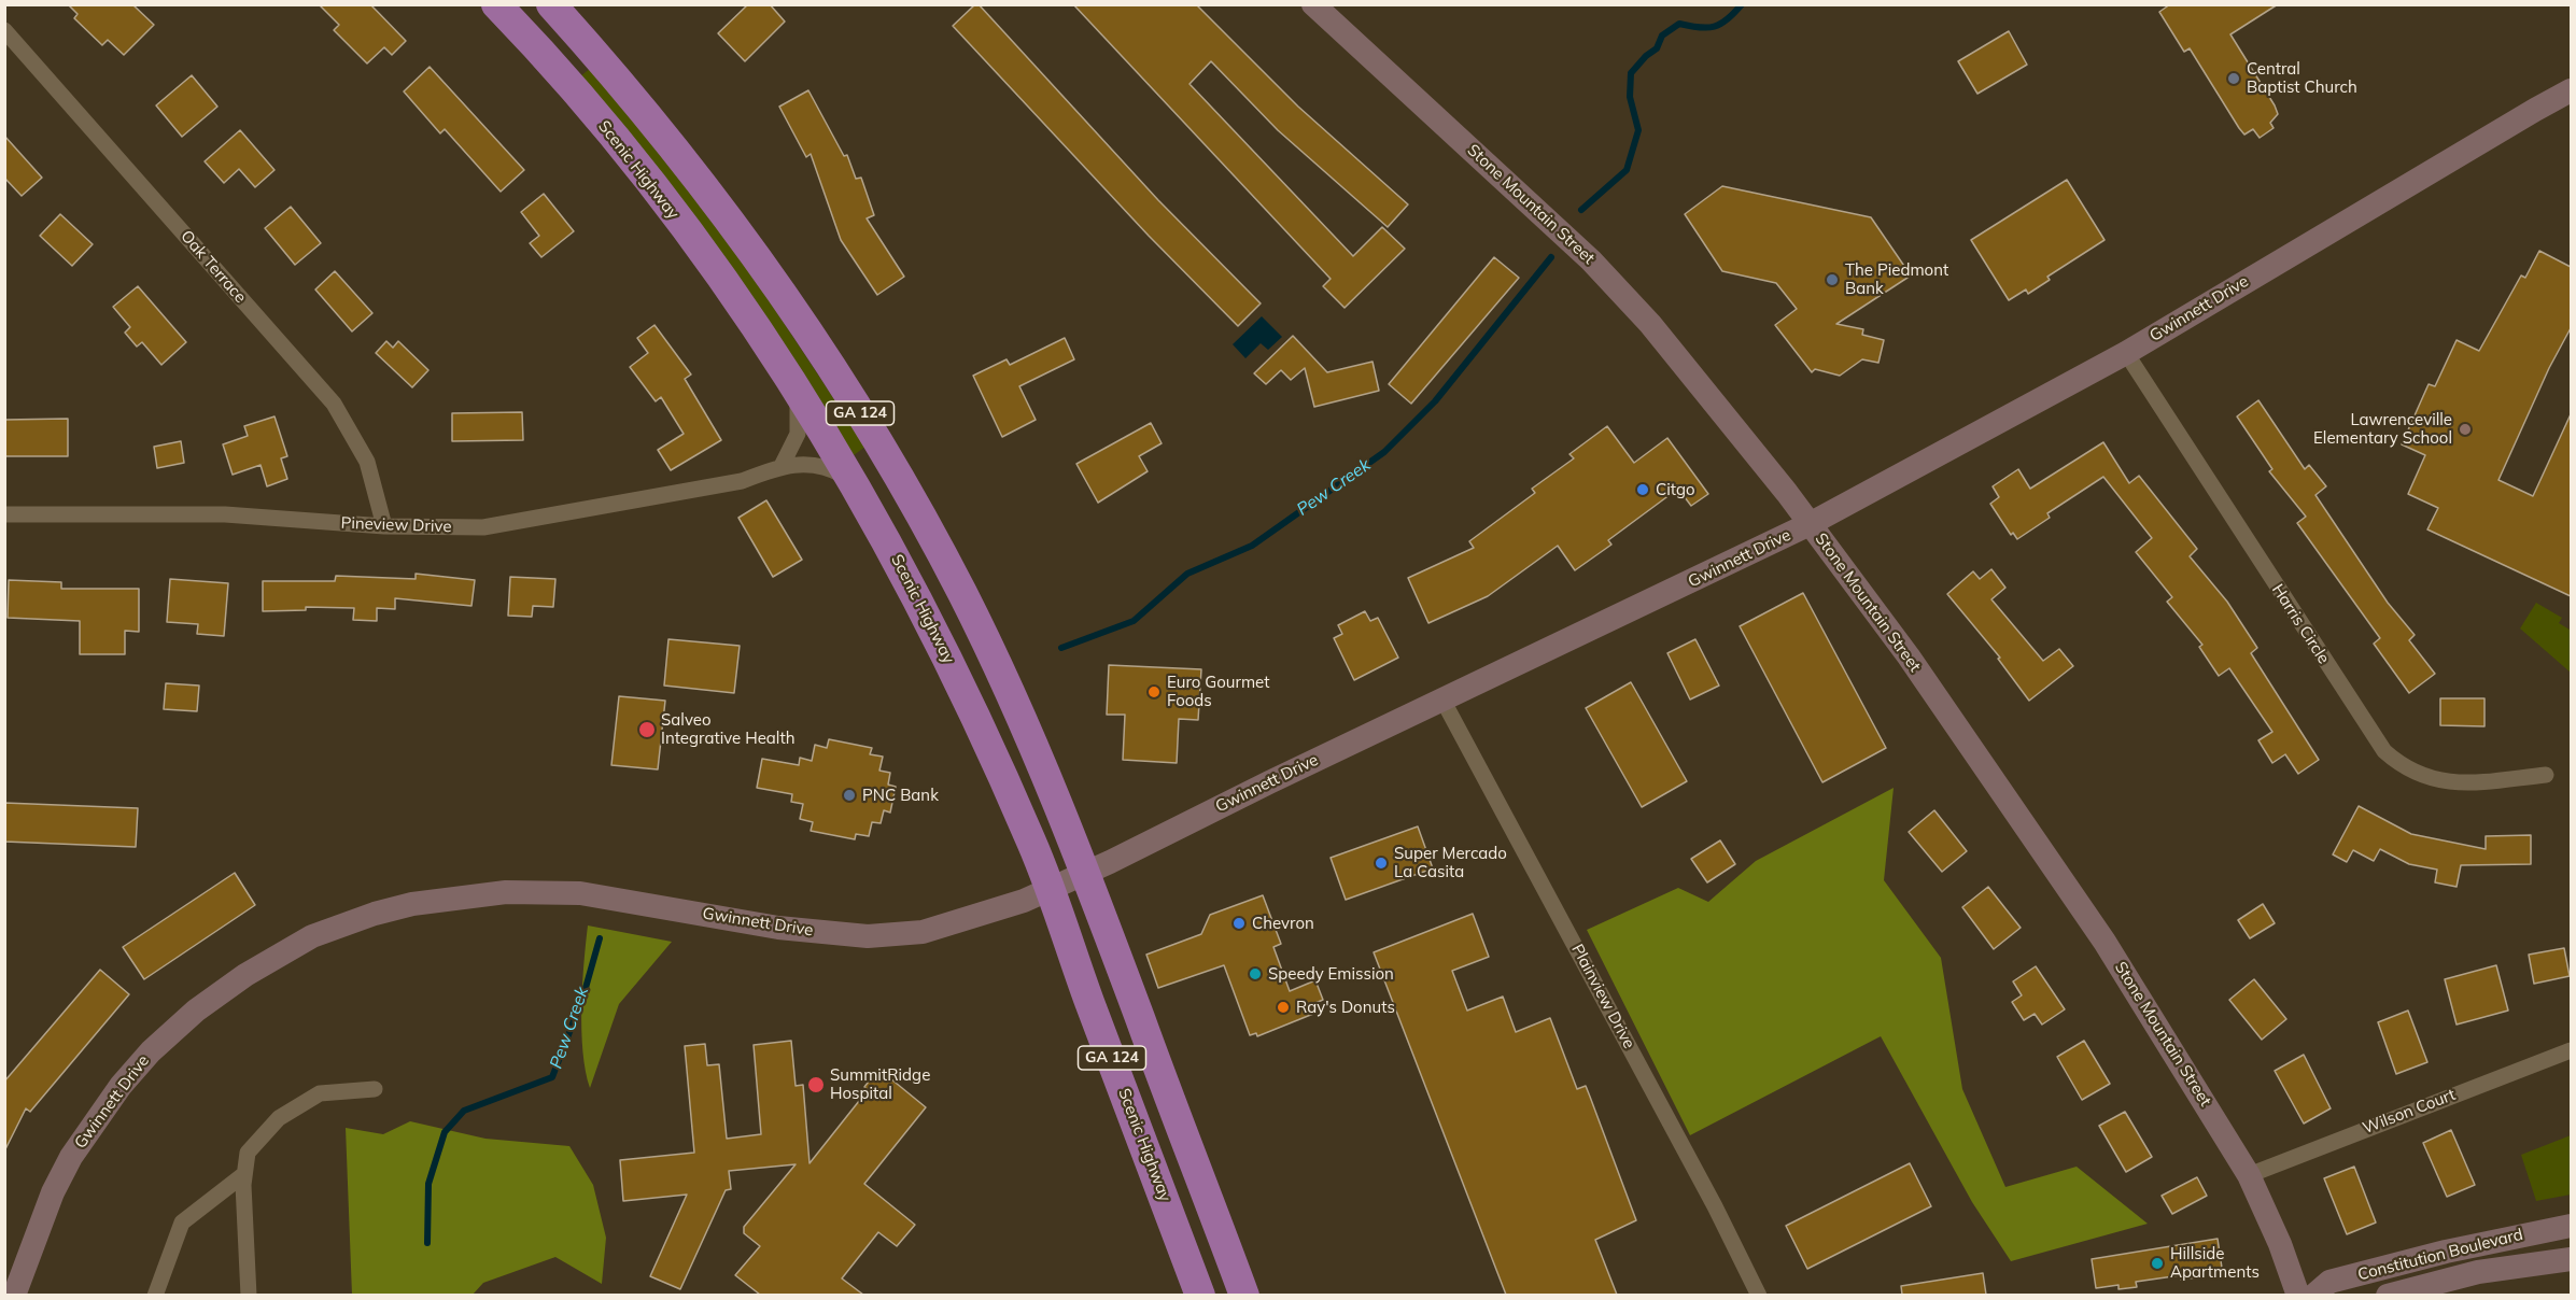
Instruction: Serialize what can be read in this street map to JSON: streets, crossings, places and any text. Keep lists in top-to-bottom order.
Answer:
{
  "streets": {
    "highway": ["Scenic Highway", "GA 124"],
    "street": [
      "Stone Mountain Street",
      "Oak Terrace",
      "Gwinnett Drive",
      "Pineview Drive",
      "Harris Circle",
      "Plainview Drive",
      "Wilson Court",
      "Constitution Boulevard"
    ]
  },
  "crossings": [
    ["Scenic Highway", "Gwinnett Drive"],
    ["Stone Mountain Street", "Gwinnett Drive"],
    ["Stone Mountain Street", "Wilson Court"],
    ["Oak Terrace", "Pineview Drive"],
    ["Gwinnett Drive", "GA 124"],
    ["Gwinnett Drive", "Harris Circle"],
    ["Gwinnett Drive", "Plainview Drive"]
  ],
  "water": ["Pew Creek"],
  "places": [
    "Central Baptist Church",
    "The Piedmont Bank",
    "Lawrenceville Elementary School",
    "Citgo",
    "Euro Gourmet Foods",
    "Salveo Integrative Health",
    "PNC Bank",
    "Super Mercado La Casita",
    "Chevron",
    "Speedy Emission",
    "Ray's Donuts",
    "SummitRidge Hospital",
    "Hillside Apartments"
  ]
}
